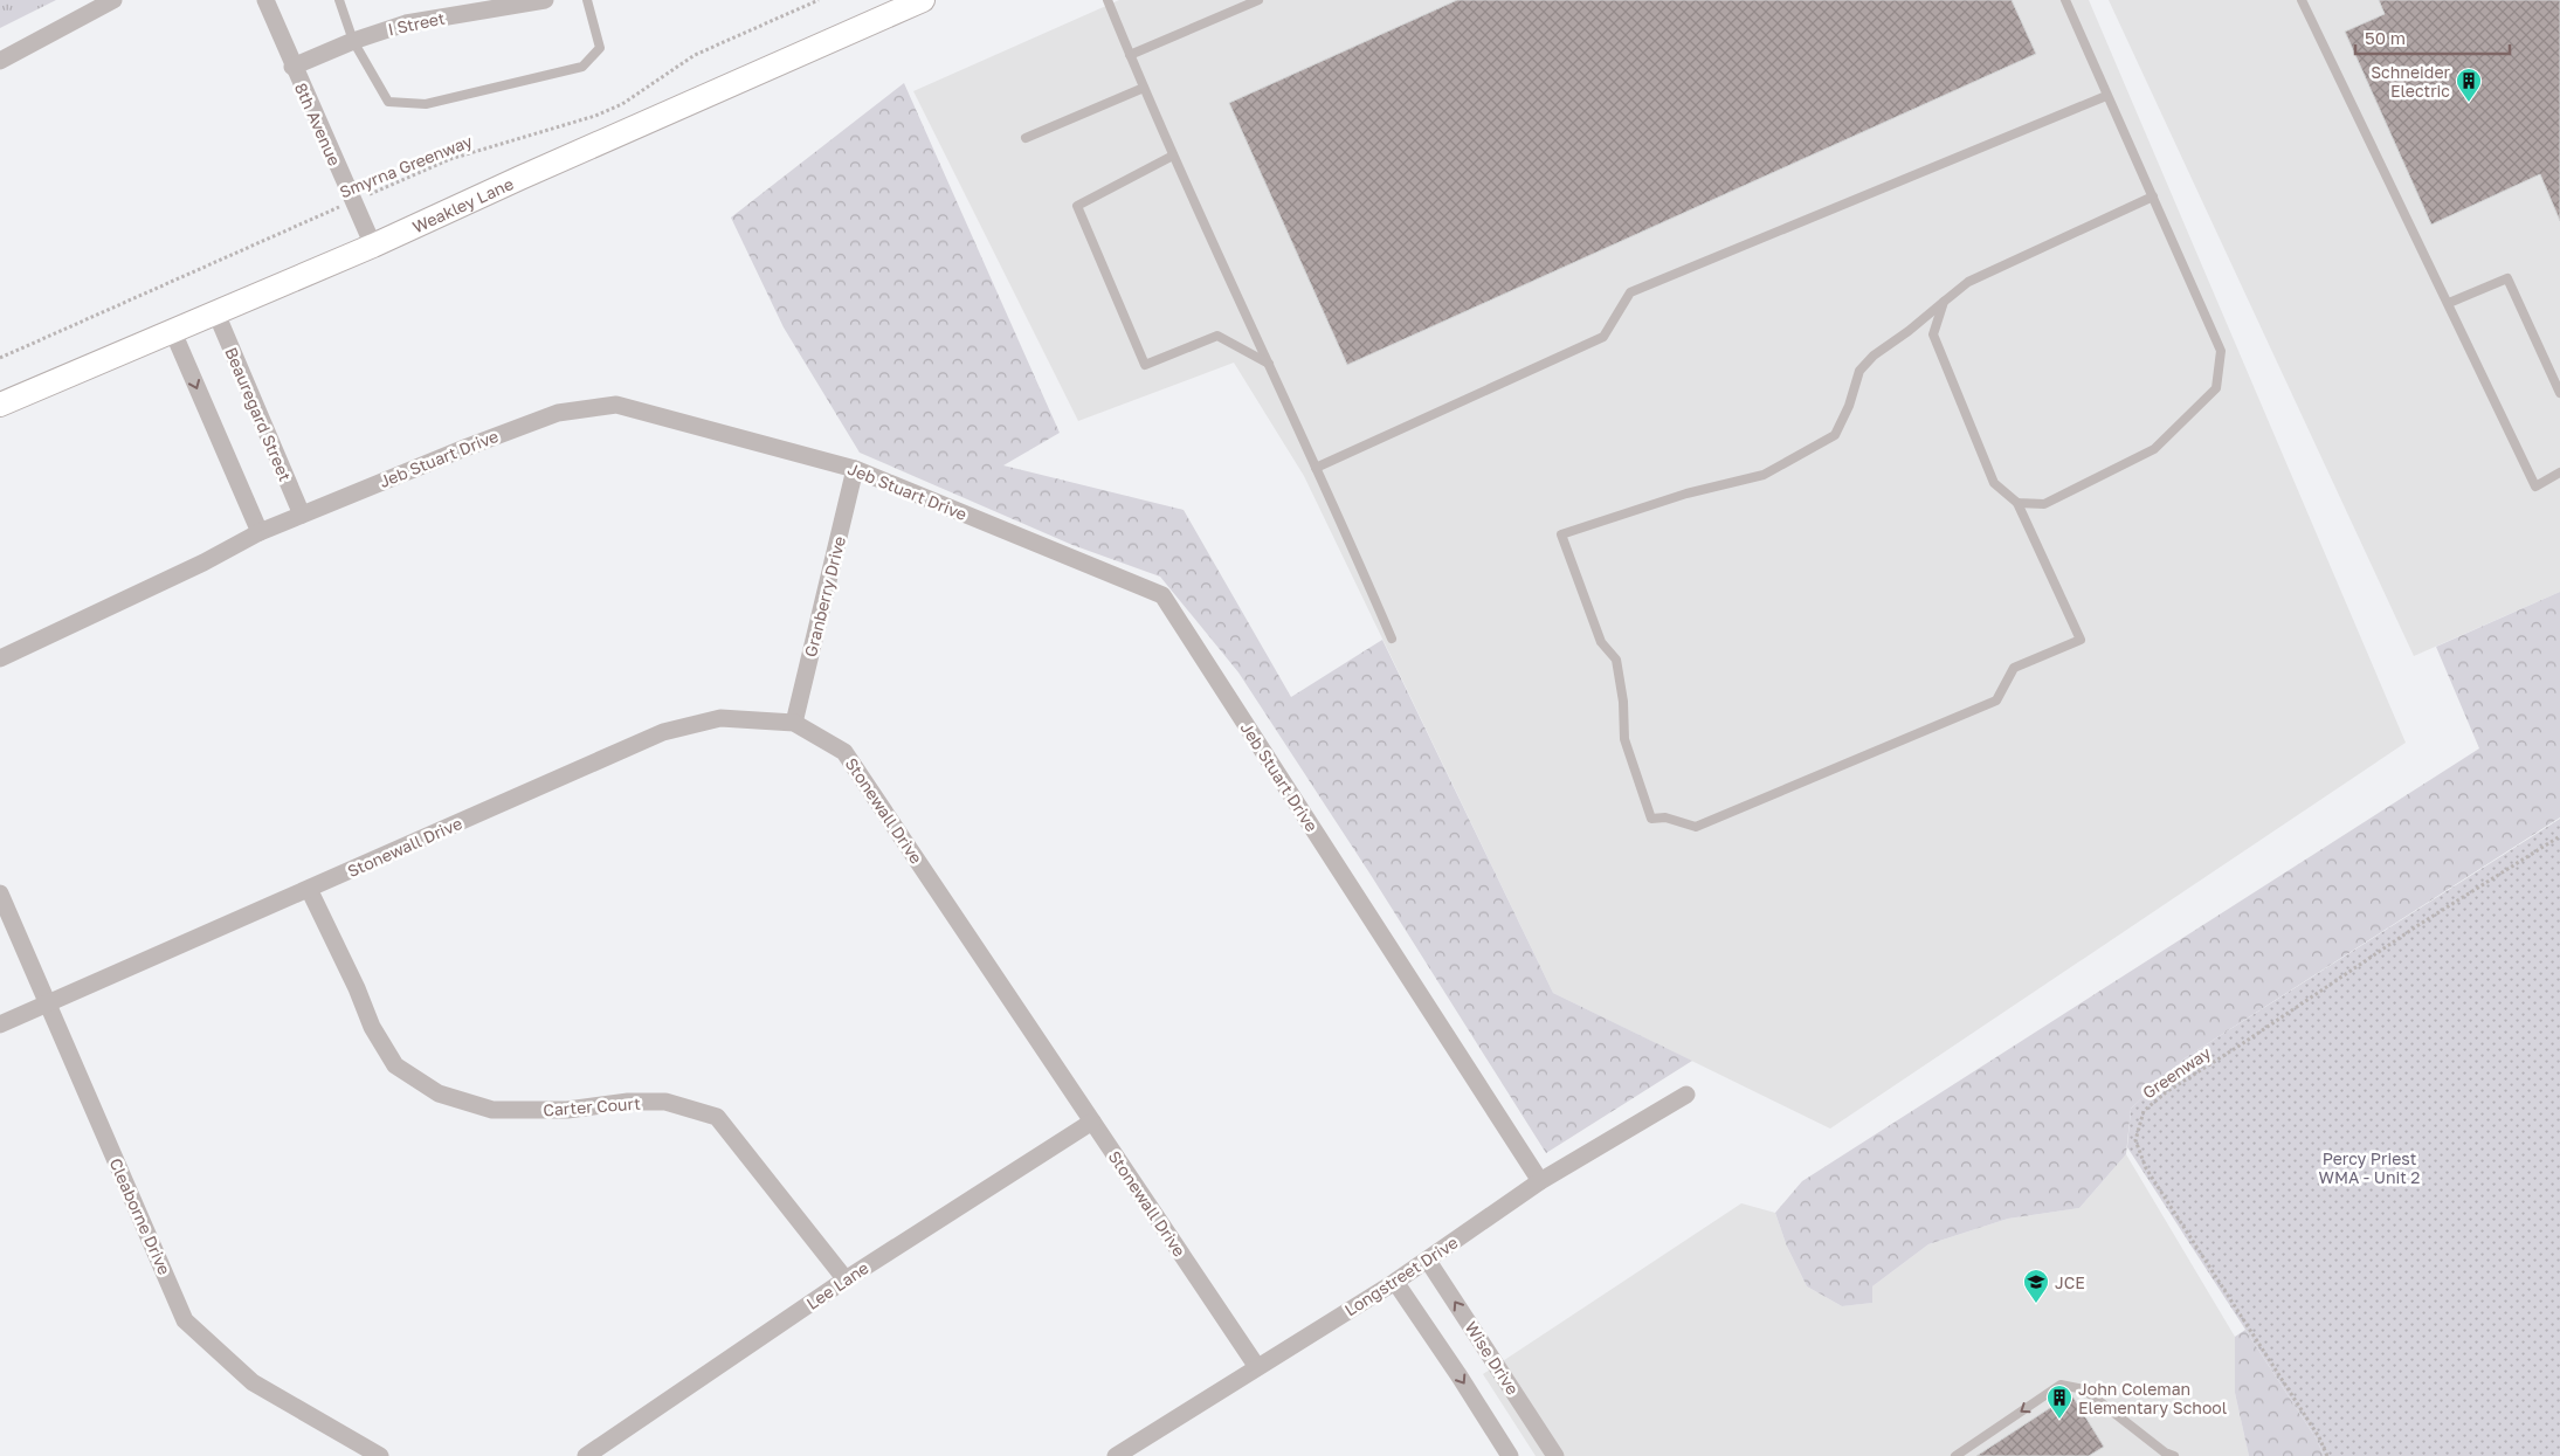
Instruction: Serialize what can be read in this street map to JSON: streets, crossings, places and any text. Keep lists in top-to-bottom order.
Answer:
{
  "streets": {
    "main road": ["Weakley Lane"],
    "street": [
      "I Street",
      "8th Avenue",
      "Beauregard Street",
      "Jeb Stuart Drive",
      "Granberry Drive",
      "Stonewall Drive",
      "Carter Court",
      "Cleaborne Drive",
      "Longstreet Drive",
      "Lee Lane",
      "Wise Drive"
    ],
    "path": ["Smyrna Greenway", "Greenway"]
  },
  "crossings": [
    ["I Street", "8th Avenue"],
    ["8th Avenue", "Smyrna Greenway"],
    ["8th Avenue", "Weakley Lane"],
    ["Weakley Lane", "Beauregard Street"],
    ["Beauregard Street", "Jeb Stuart Drive"],
    ["Jeb Stuart Drive", "Granberry Drive"],
    ["Jeb Stuart Drive", "Longstreet Drive"],
    ["Granberry Drive", "Stonewall Drive"],
    ["Stonewall Drive", "Carter Court"],
    ["Stonewall Drive", "Cleaborne Drive"],
    ["Stonewall Drive", "Longstreet Drive"],
    ["Stonewall Drive", "Lee Lane"],
    ["Carter Court", "Lee Lane"],
    ["Longstreet Drive", "Wise Drive"]
  ],
  "parks": ["Percy Priest WMA - Unit 2"],
  "places": {
    "building": ["Schneider Electric", "John Coleman Elementary School"],
    "school or university": ["JCE"]
  },
  "scale_bar": "50 m"
}
